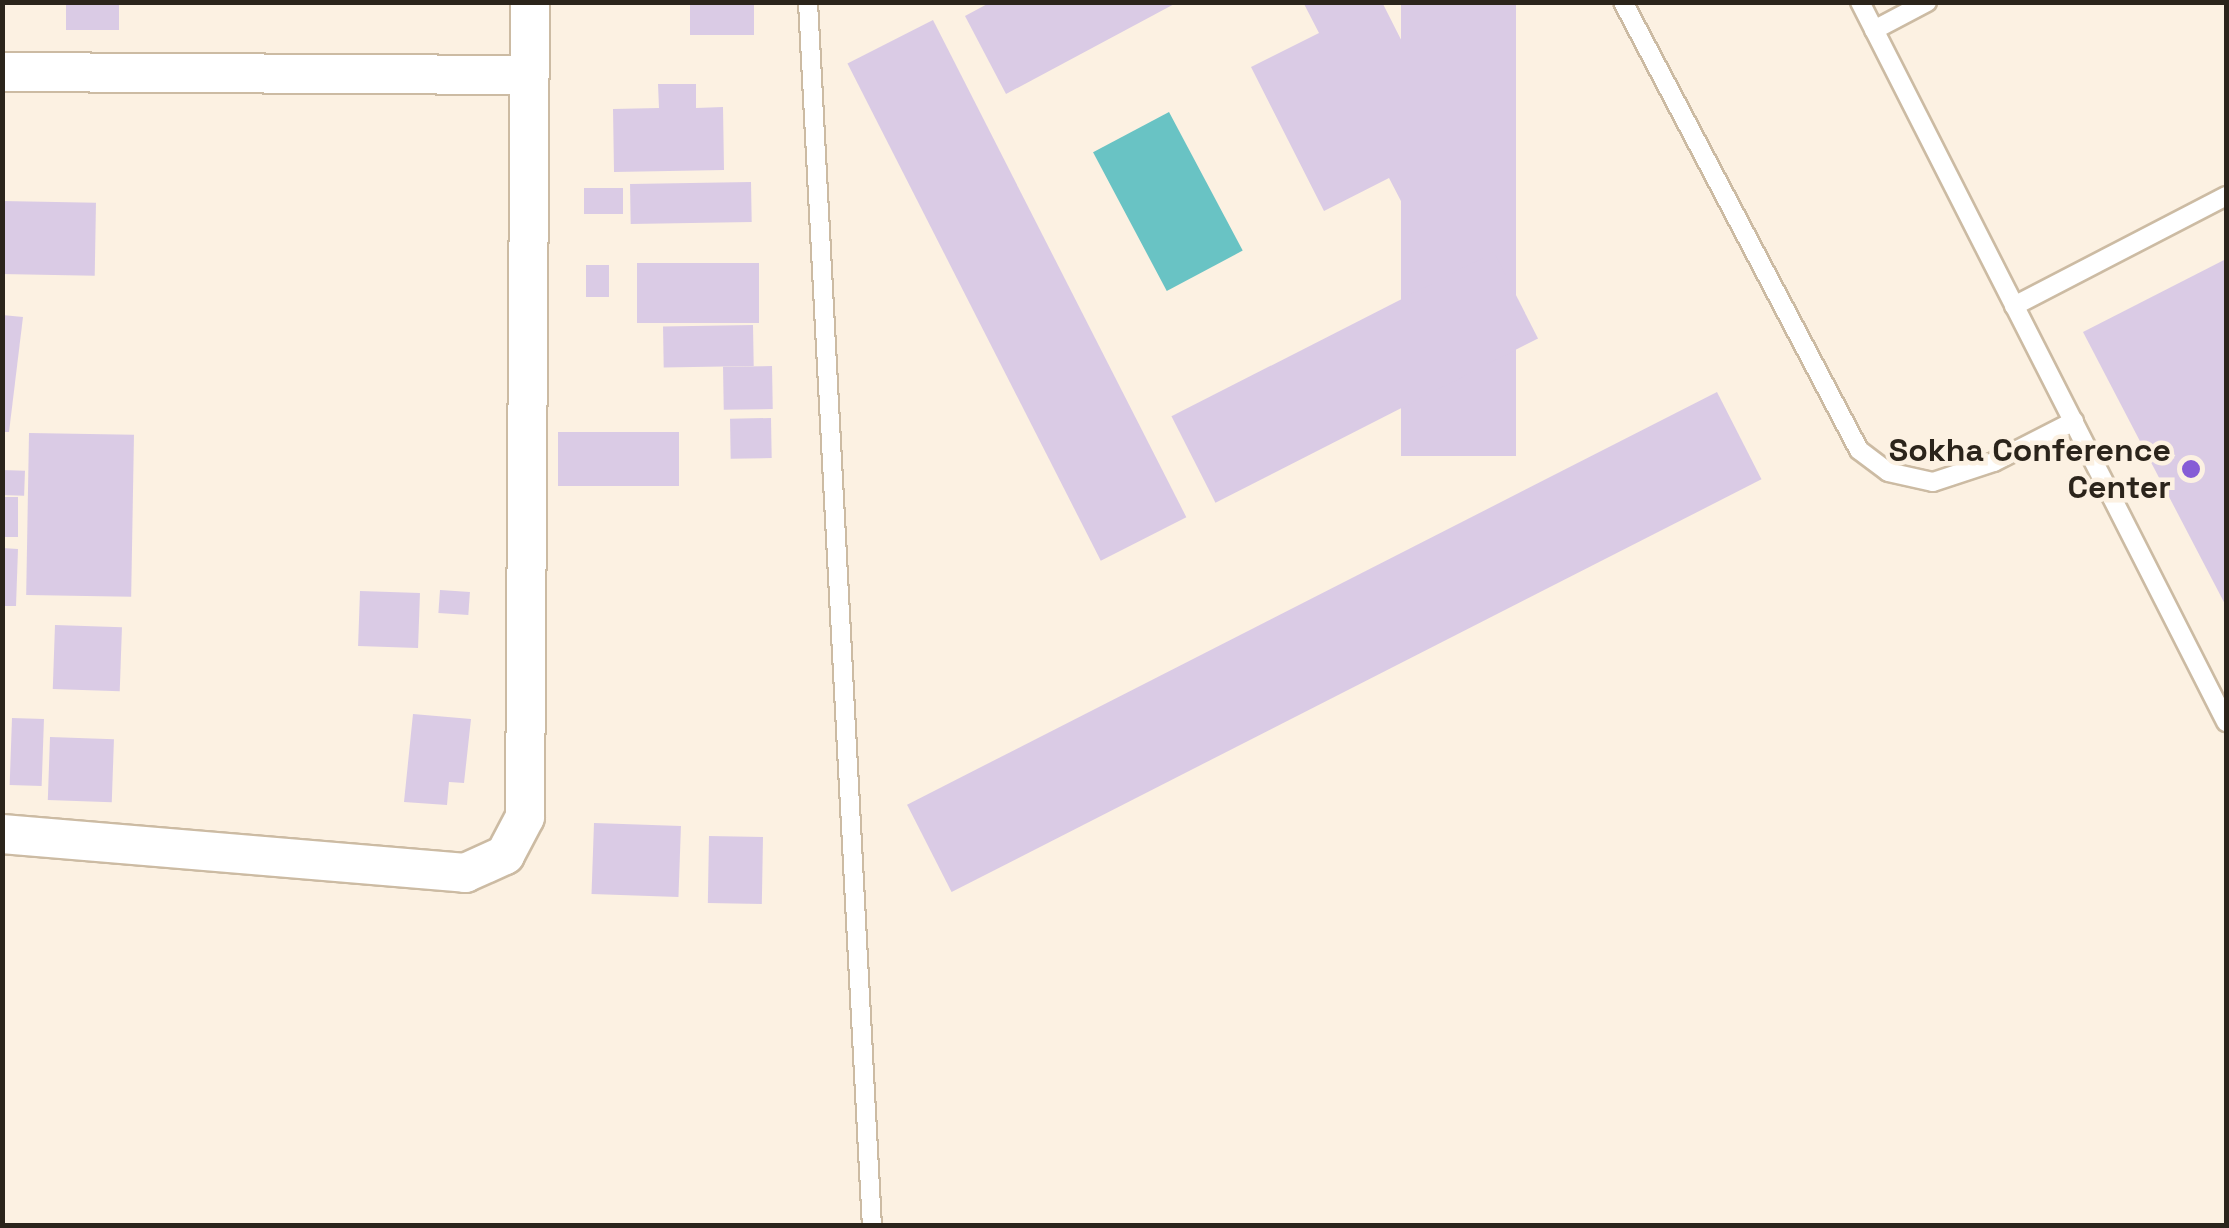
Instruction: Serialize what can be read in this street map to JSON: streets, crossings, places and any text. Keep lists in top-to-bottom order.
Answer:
{
  "places": ["Sokha Conference Center"]
}
